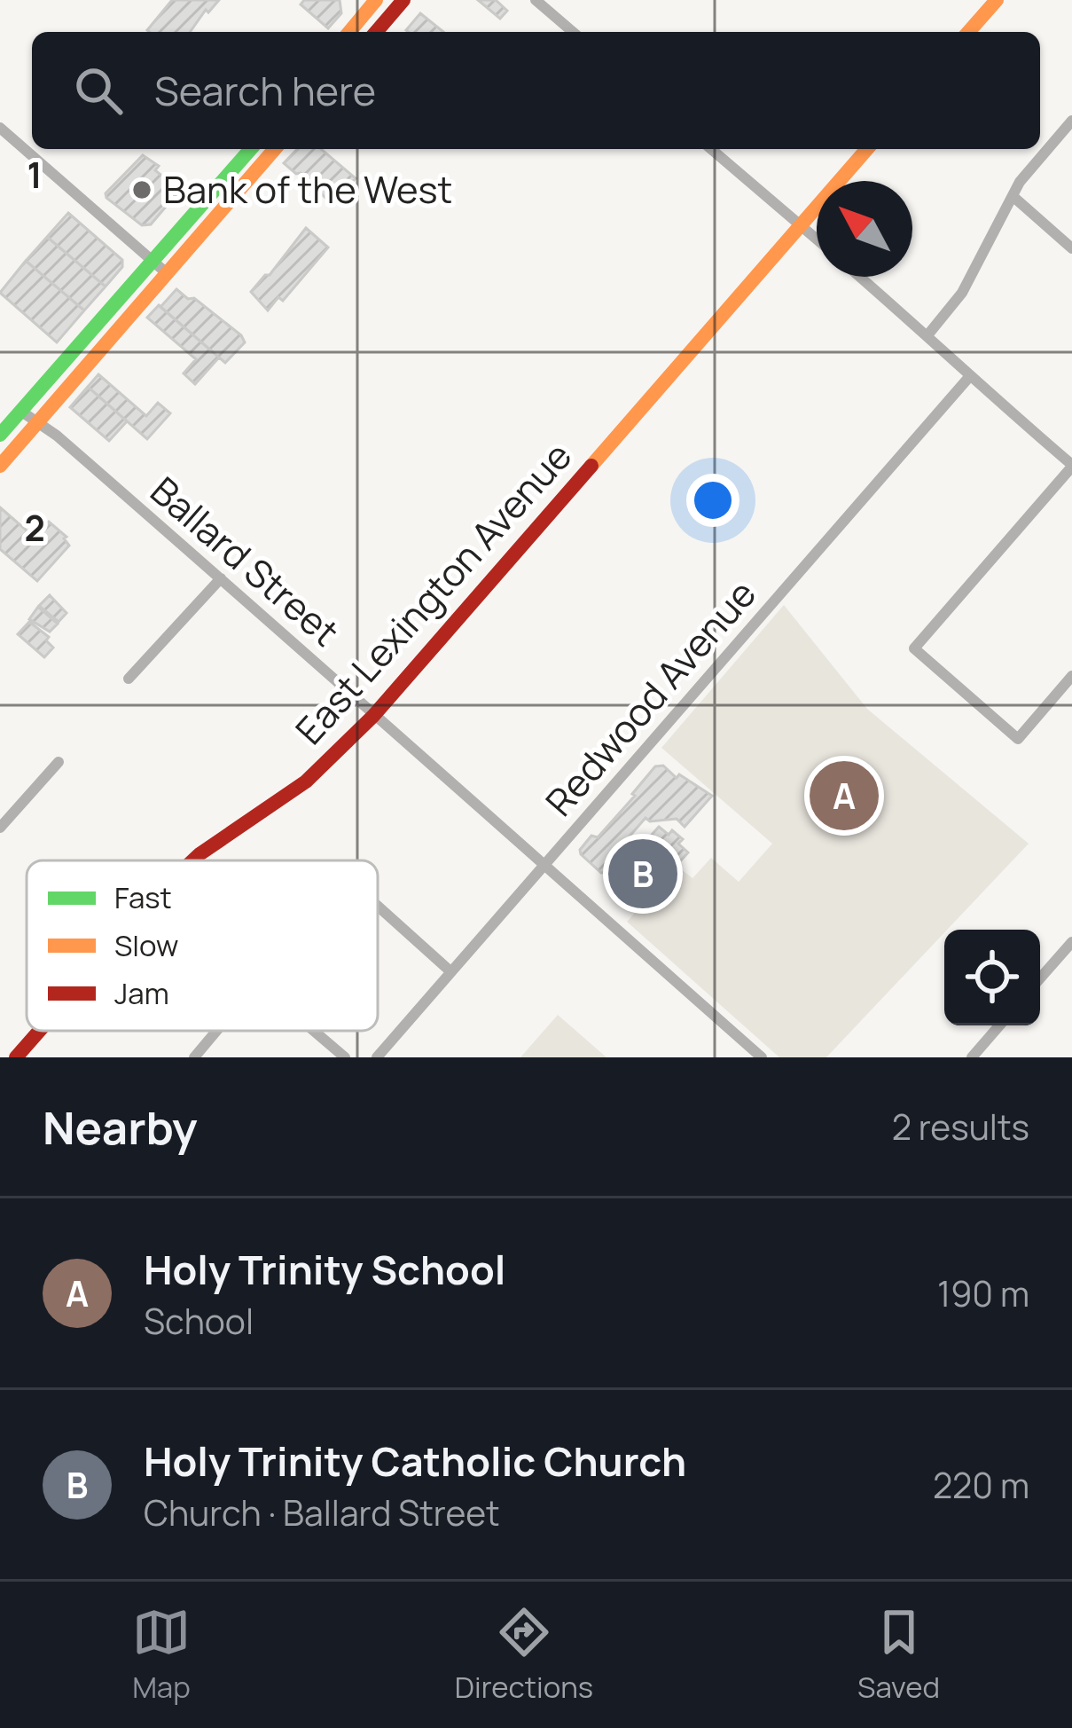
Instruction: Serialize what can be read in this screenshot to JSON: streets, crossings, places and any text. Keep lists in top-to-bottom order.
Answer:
{
  "streets": {
    "street": ["Ballard Street", "East Lexington Avenue", "Redwood Avenue"]
  },
  "crossings": [
    ["Ballard Street", "East Lexington Avenue"],
    ["Ballard Street", "Redwood Avenue"]
  ],
  "places": ["Bank of the West"],
  "legend": ["Fast", "Slow", "Jam"],
  "north": "top left",
  "page": {
    "search": "Search here",
    "pins": ["A", "B"],
    "heading": ["Nearby", "2 results"],
    "list": [
      {
        "mark": "A",
        "name": "Holy Trinity School",
        "note": "School",
        "value": "190 m"
      },
      {
        "mark": "B",
        "name": "Holy Trinity Catholic Church",
        "note": "Church · Ballard Street",
        "value": "220 m"
      }
    ],
    "nav": ["Map", "Directions", "Saved"]
  },
  "grid": {
    "rows": ["1", "2"]
  }
}
